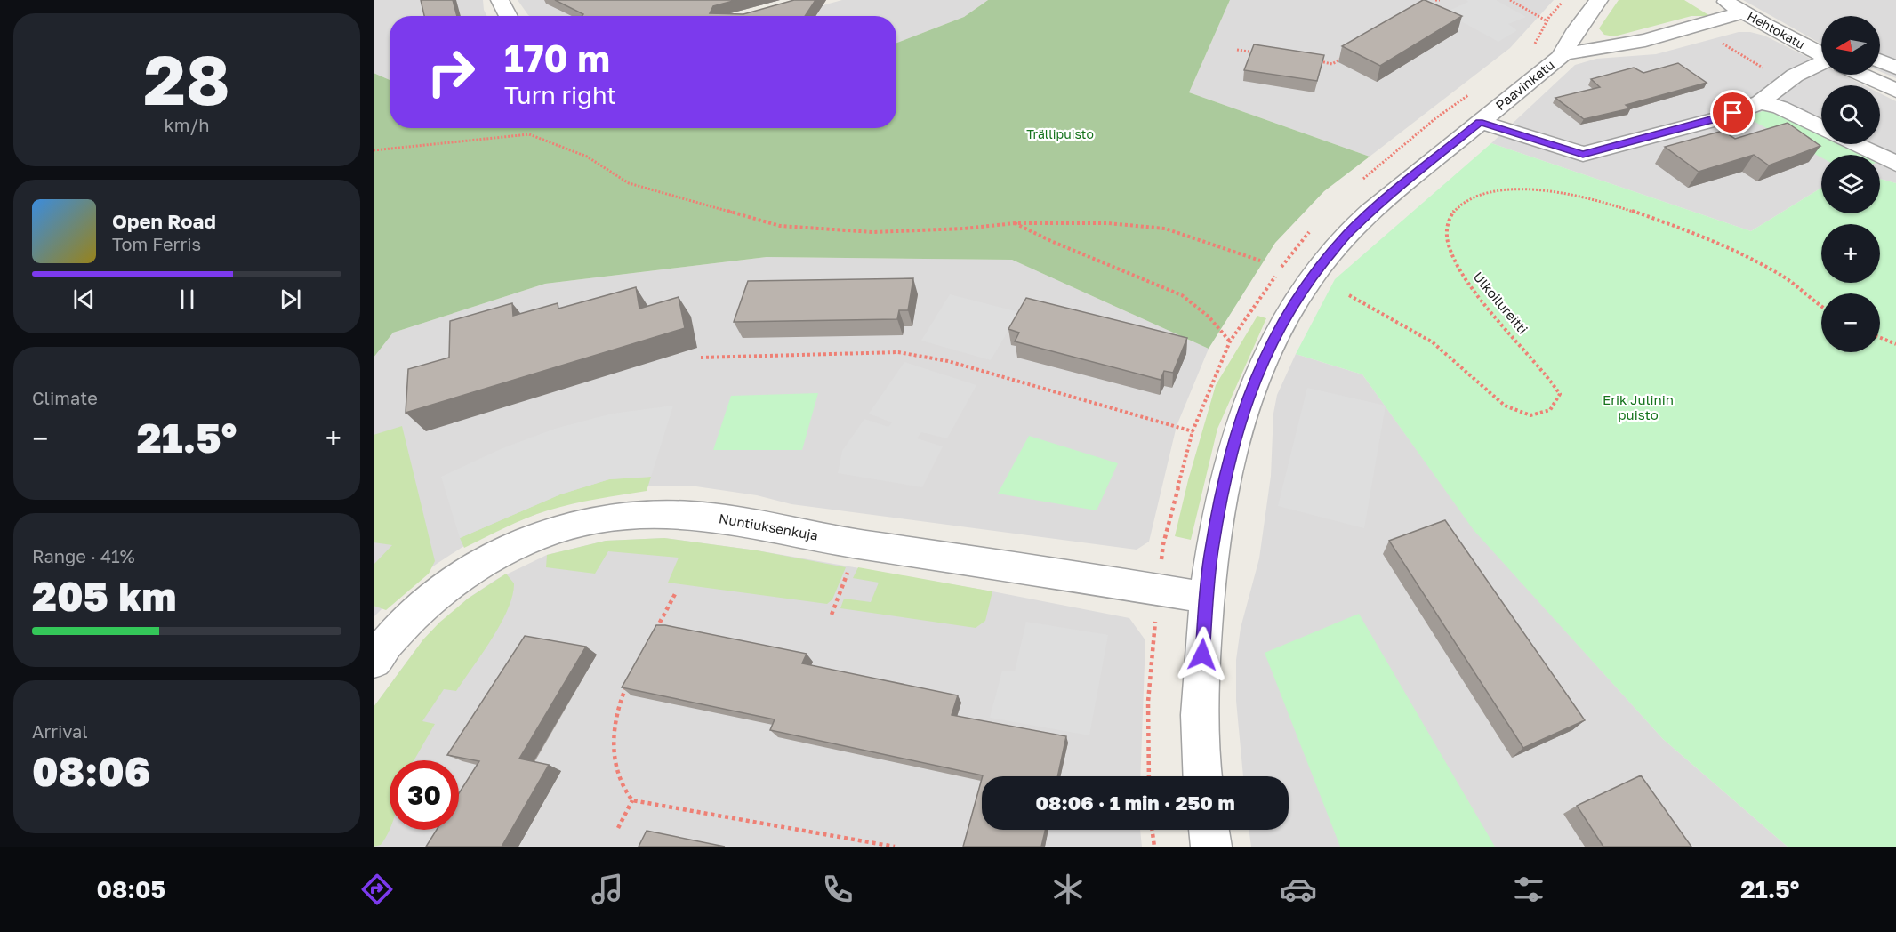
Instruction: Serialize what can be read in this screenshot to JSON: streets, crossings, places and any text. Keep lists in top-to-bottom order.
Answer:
{
  "streets": {
    "street": ["Hehtokatu", "Paavinkatu", "Nuntiuksenkuja"],
    "path": ["Ulkoilureitti"]
  },
  "crossings": [
    ["Hehtokatu", "Paavinkatu"],
    ["Paavinkatu", "Nuntiuksenkuja"]
  ],
  "parks": ["Trällipuisto", "Erik Julinin puisto"],
  "north": "left",
  "page": {
    "tile": [
      ["28", "km/h"],
      "Climate",
      ["Range · 41%", "205 km"],
      ["Arrival", "08:06"]
    ],
    "map_buttons": ["+", "−"],
    "turn": ["170 m", "Turn right"],
    "song": ["Open Road", "Tom Ferris"],
    "heat": ["−", "21.5°", "+"],
    "limit": "30",
    "trip": "08:06 · 1 min · 250 m",
    "tabs": ["08:05", "21.5°"]
  }
}
